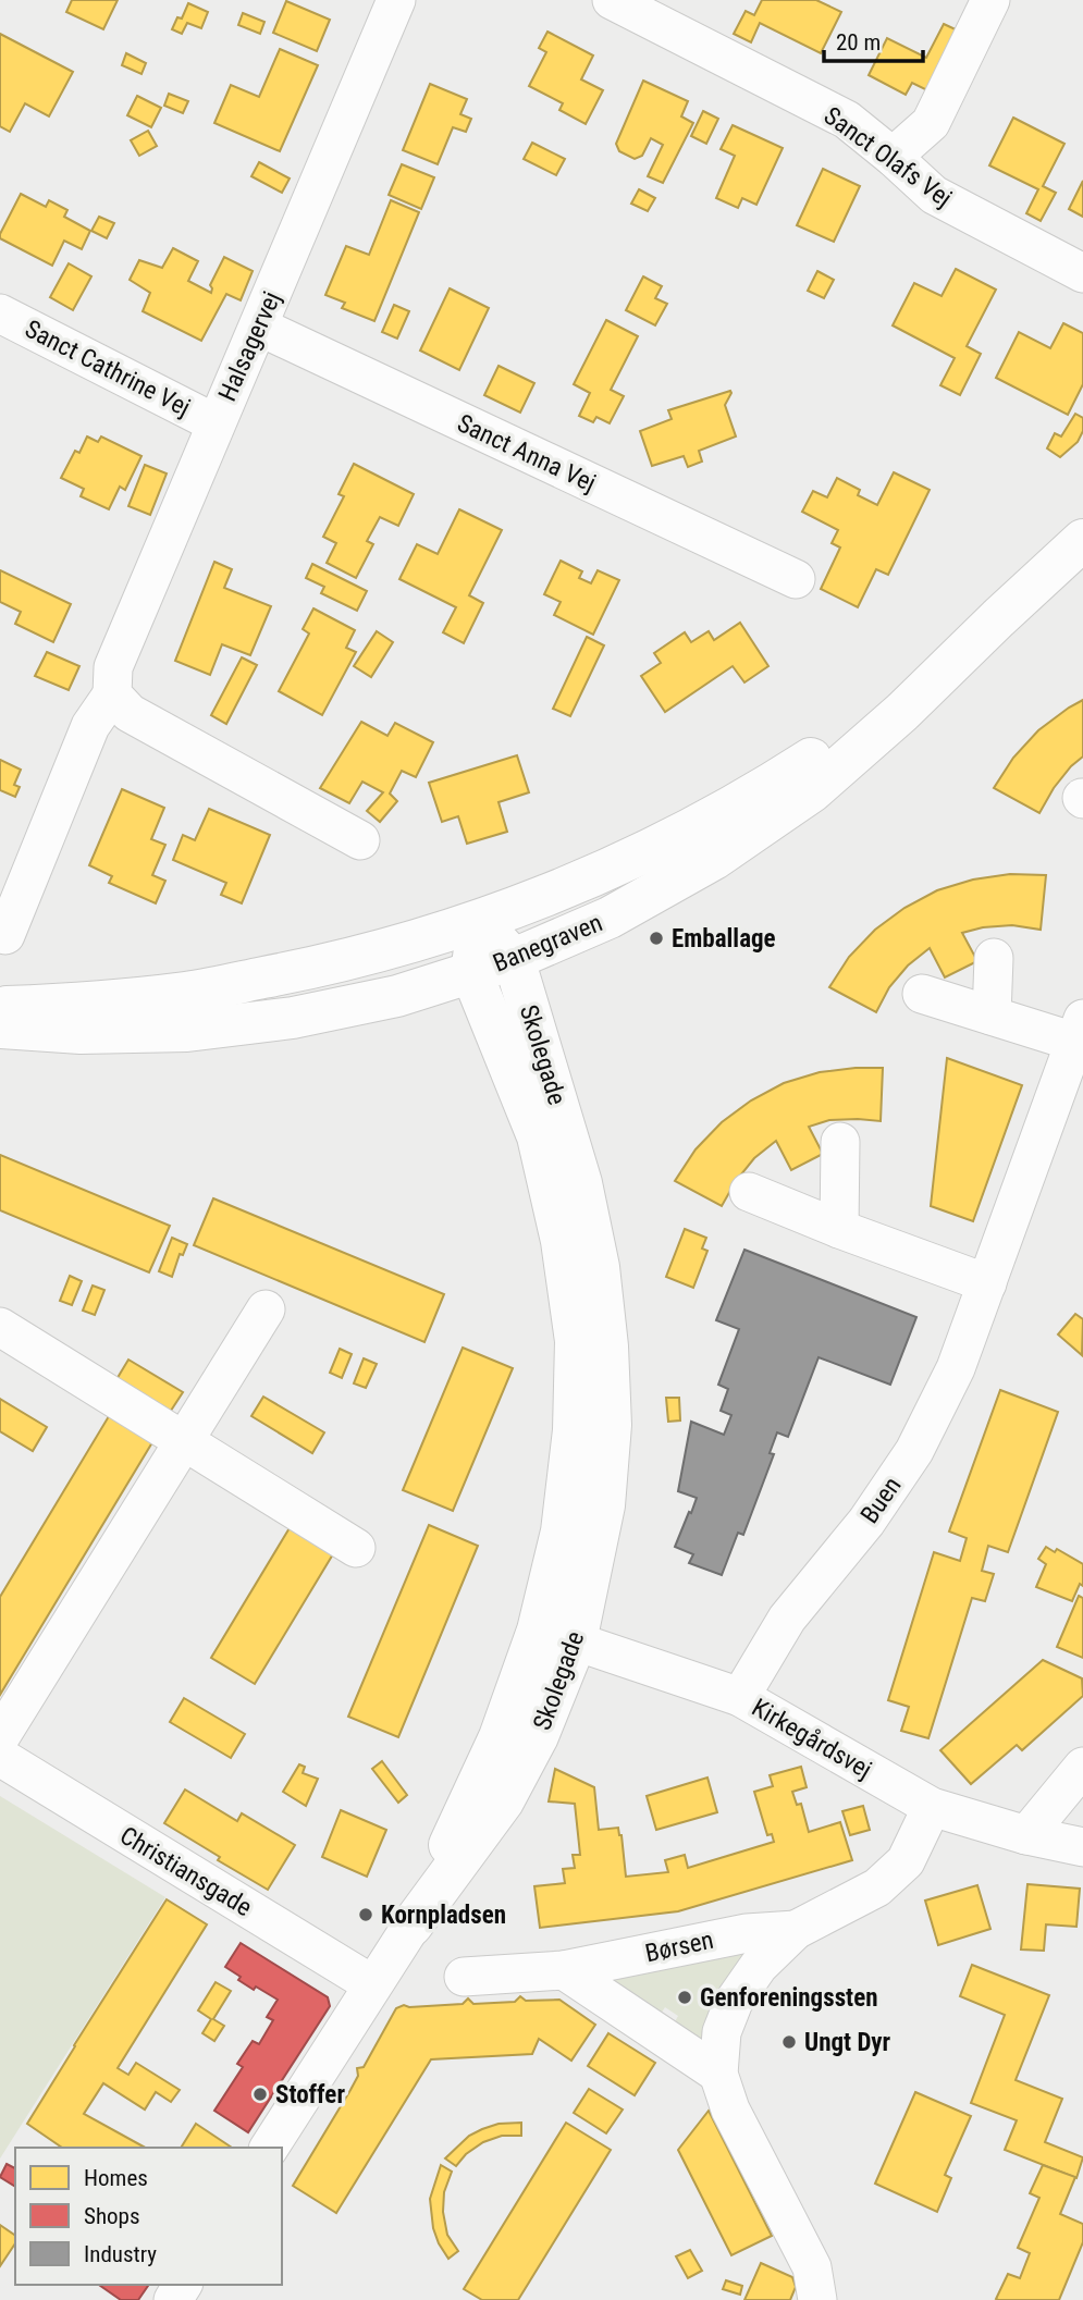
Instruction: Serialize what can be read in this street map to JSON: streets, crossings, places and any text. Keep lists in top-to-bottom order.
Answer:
{
  "streets": {
    "main road": ["Banegraven", "Skolegade"],
    "street": [
      "Sanct Olafs Vej",
      "Halsagervej",
      "Sanct Cathrine Vej",
      "Sanct Anna Vej",
      "Buen",
      "Kirkegårdsvej",
      "Christiansgade",
      "Børsen"
    ]
  },
  "crossings": [
    ["Halsagervej", "Sanct Cathrine Vej"],
    ["Halsagervej", "Sanct Anna Vej"],
    ["Banegraven", "Skolegade"],
    ["Skolegade", "Kirkegårdsvej"],
    ["Skolegade", "Christiansgade"],
    ["Buen", "Kirkegårdsvej"],
    ["Kirkegårdsvej", "Børsen"]
  ],
  "places": [
    "Emballage",
    "Kornpladsen",
    "Genforeningssten",
    "Ungt Dyr",
    "Stoffer"
  ],
  "legend": ["Homes", "Shops", "Industry"],
  "scale_bar": "20 m"
}
